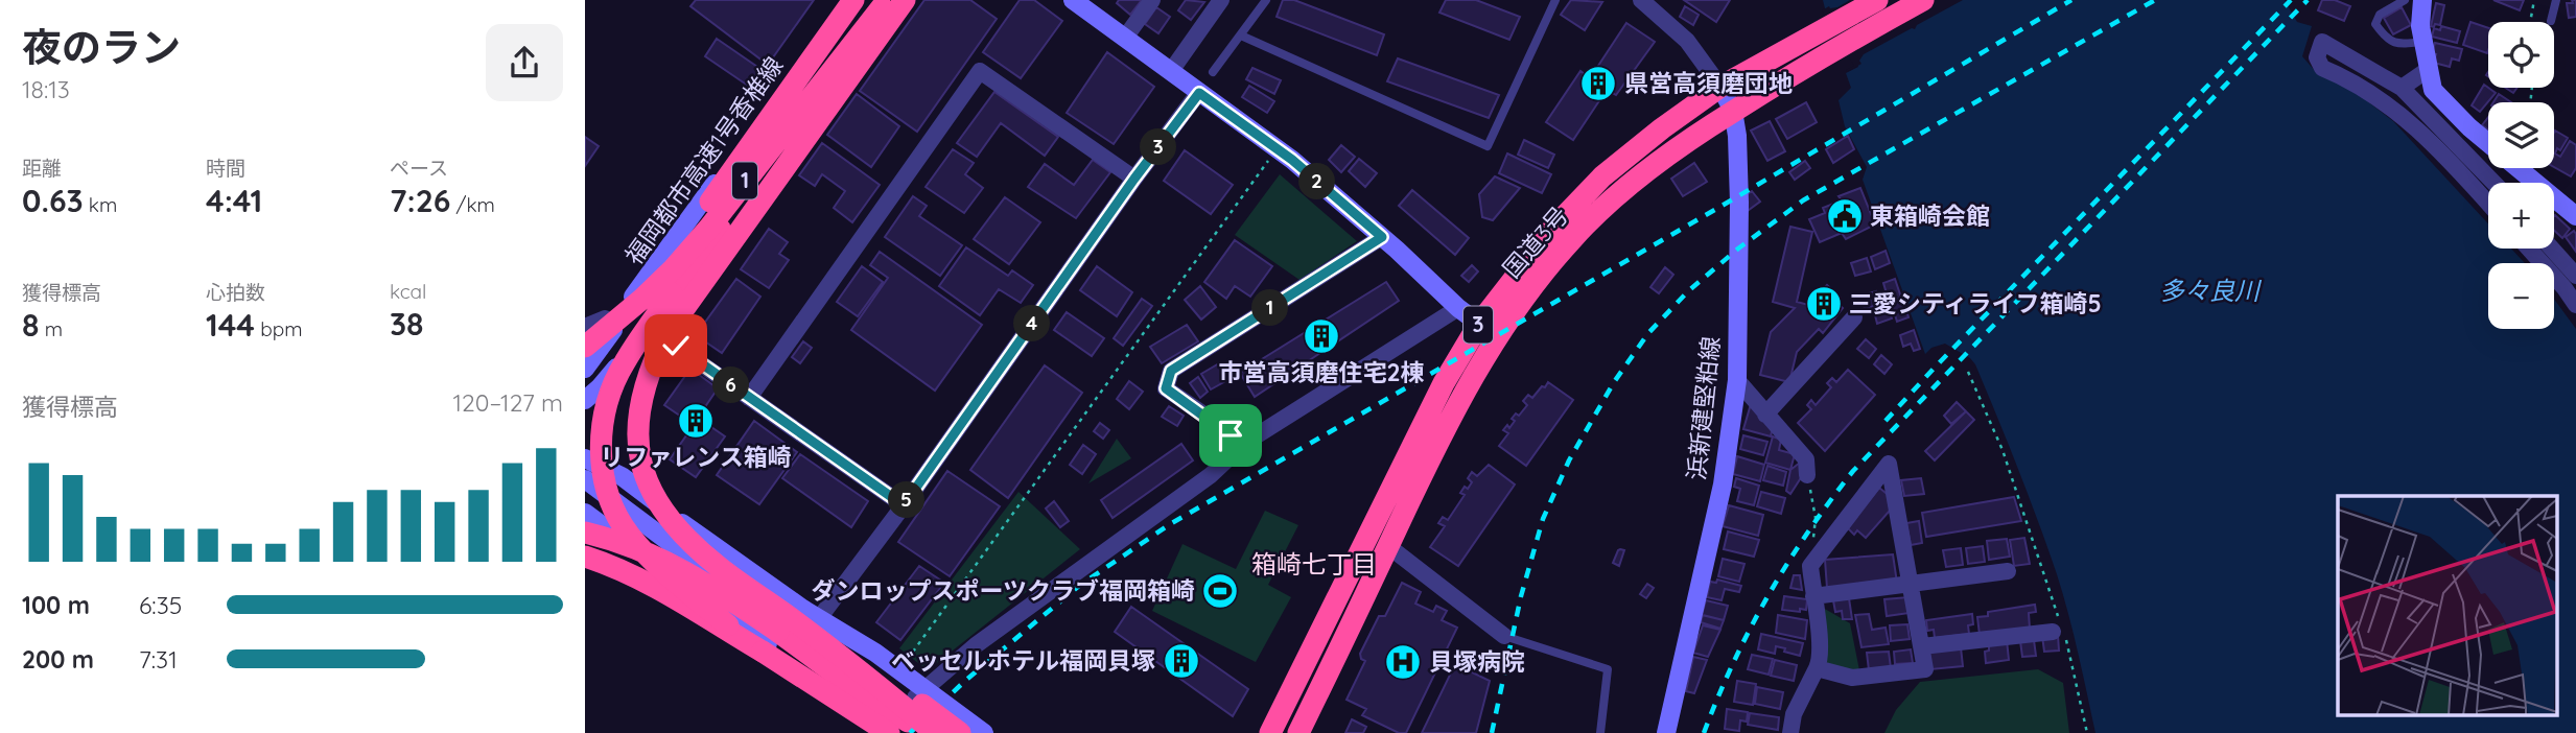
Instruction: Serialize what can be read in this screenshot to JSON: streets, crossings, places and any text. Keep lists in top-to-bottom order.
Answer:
{
  "streets": {
    "highway": [
      "福岡都市高速1号香椎線",
      "1",
      "国道3号",
      "3"
    ],
    "street": ["浜新建堅粕線"]
  },
  "crossings": [
    ["国道3号", "浜新建堅粕線"]
  ],
  "districts": ["箱崎七丁目"],
  "water": ["多々良川"],
  "places": {
    "building": [
      "県営高須磨団地",
      "三愛シティライフ箱崎5",
      "市営高須磨住宅2棟",
      "リファレンス箱崎",
      "ベッセルホテル福岡貝塚"
    ],
    "public building": ["東箱崎会館"],
    "sports": ["ダンロップスポーツクラブ福岡箱崎"],
    "hospital": ["貝塚病院"]
  },
  "page": {
    "heading": ["夜のラン", "18:13"],
    "map_buttons": ["+", "−"],
    "stats": [
      ["距離", "0.63 km"],
      ["時間", "4:41"],
      ["ペース", "7:26 /km"],
      ["獲得標高", "8 m"],
      ["心拍数", "144 bpm"],
      ["kcal", "38"]
    ],
    "pins": [
      "3",
      "2",
      "1",
      "4",
      "6",
      "5"
    ],
    "chart": ["獲得標高", "120–127 m"],
    "list": [
      {
        "name": "100 m",
        "note": "6:35"
      },
      {
        "name": "200 m",
        "note": "7:31"
      }
    ]
  }
}
